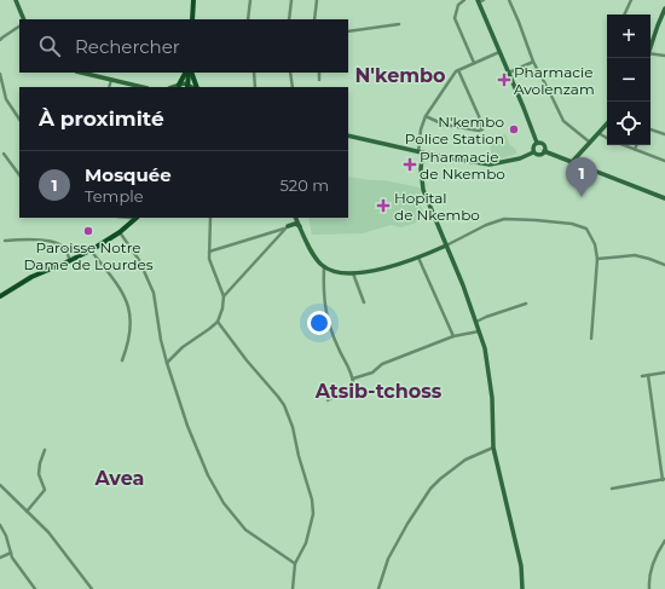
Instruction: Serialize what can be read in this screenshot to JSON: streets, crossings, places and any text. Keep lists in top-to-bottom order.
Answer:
{
  "districts": ["N'kembo", "Atsib-tchoss", "Avea"],
  "places": {
    "health": ["Pharmacie Avolenzam", "Pharmacie de Nkembo", "Hopital de Nkembo"],
    "other": ["N'kembo Police Station", "Paroisse Notre Dame de Lourdes"]
  },
  "page": {
    "map_buttons": ["+", "−"],
    "search": "Rechercher",
    "heading": "À proximité",
    "list": [
      {
        "mark": "1",
        "name": "Mosquée",
        "note": "Temple",
        "value": "520 m"
      }
    ],
    "pins": "1"
  }
}
